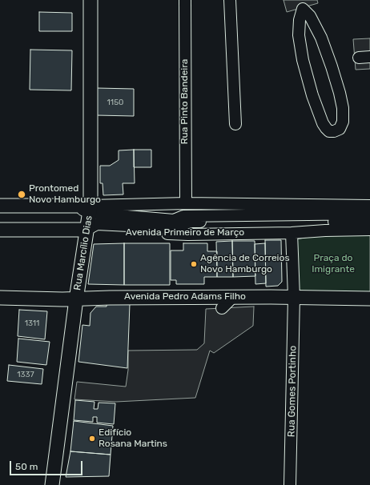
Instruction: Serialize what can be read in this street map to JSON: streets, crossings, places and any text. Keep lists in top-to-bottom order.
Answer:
{
  "streets": {
    "main road": ["Avenida Primeiro de Março", "Rua Marcílio Dias", "Avenida Pedro Adams Filho"],
    "street": ["Rua Pinto Bandeira", "Rua Gomes Portinho"]
  },
  "crossings": [
    ["Rua Pinto Bandeira", "Avenida Primeiro de Março"],
    ["Avenida Primeiro de Março", "Rua Marcílio Dias"],
    ["Avenida Primeiro de Março", "Rua Gomes Portinho"],
    ["Rua Marcílio Dias", "Avenida Pedro Adams Filho"],
    ["Avenida Pedro Adams Filho", "Rua Gomes Portinho"]
  ],
  "parks": ["Praça do Imigrante"],
  "places": ["Prontomed Novo Hamburgo", "Agência de Correios Novo Hamburgo", "Edifício Rosana Martins"],
  "house_numbers": ["1150", "1311", "1337"],
  "scale_bar": "50 m"
}
